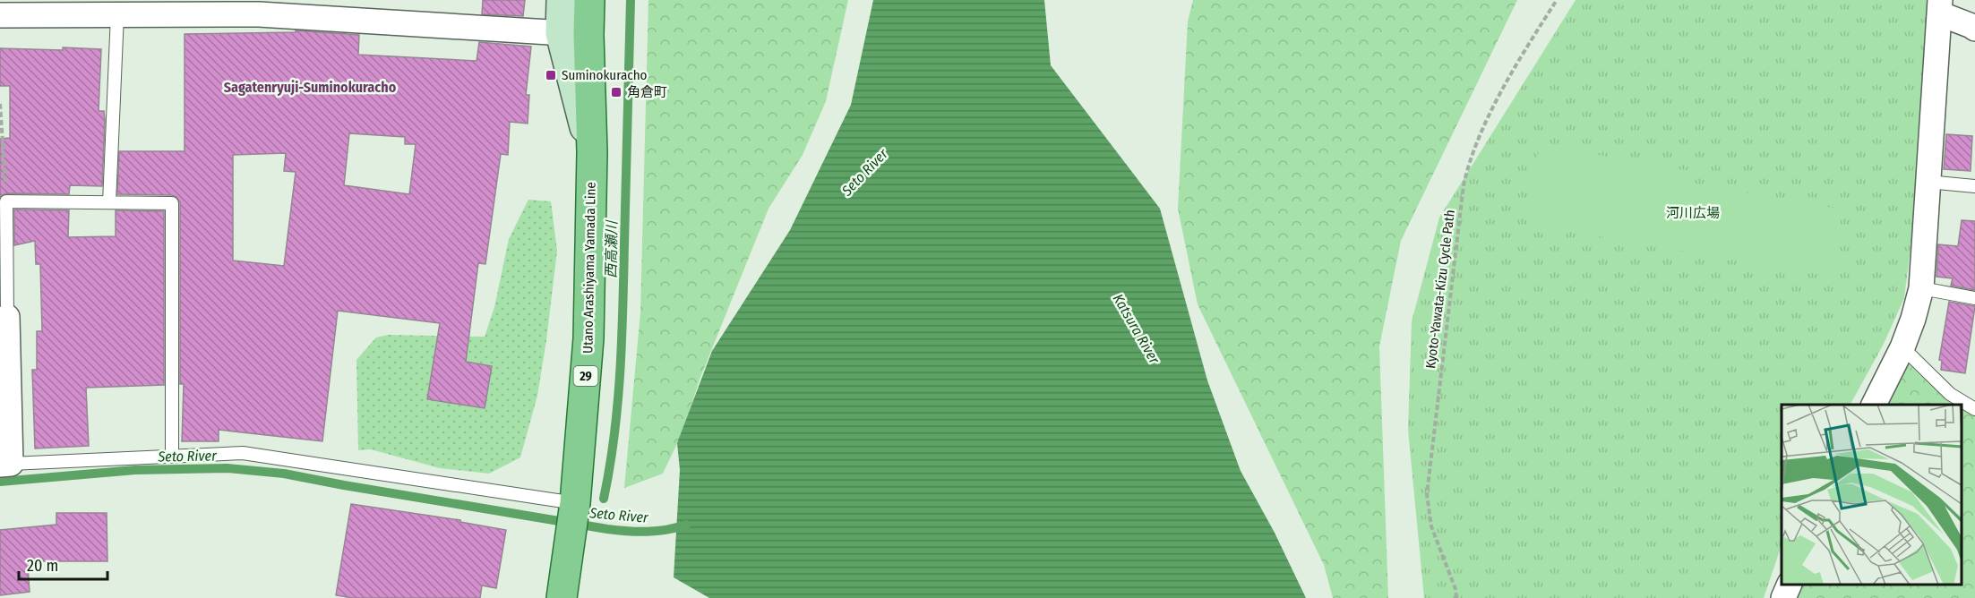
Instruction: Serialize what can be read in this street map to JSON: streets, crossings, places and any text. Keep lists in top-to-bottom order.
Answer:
{
  "streets": {
    "main road": ["Utano Arashiyama Yamada Line", "29"],
    "path": ["Kyoto-Yawata-Kizu Cycle Path"]
  },
  "districts": ["Sagatenryuji-Suminokuracho"],
  "water": ["Seto River", "西高瀬川", "Katsura River"],
  "parks": ["河川広場"],
  "places": {
    "transit": ["Suminokuracho", "角倉町"]
  },
  "scale_bar": "20 m"
}
